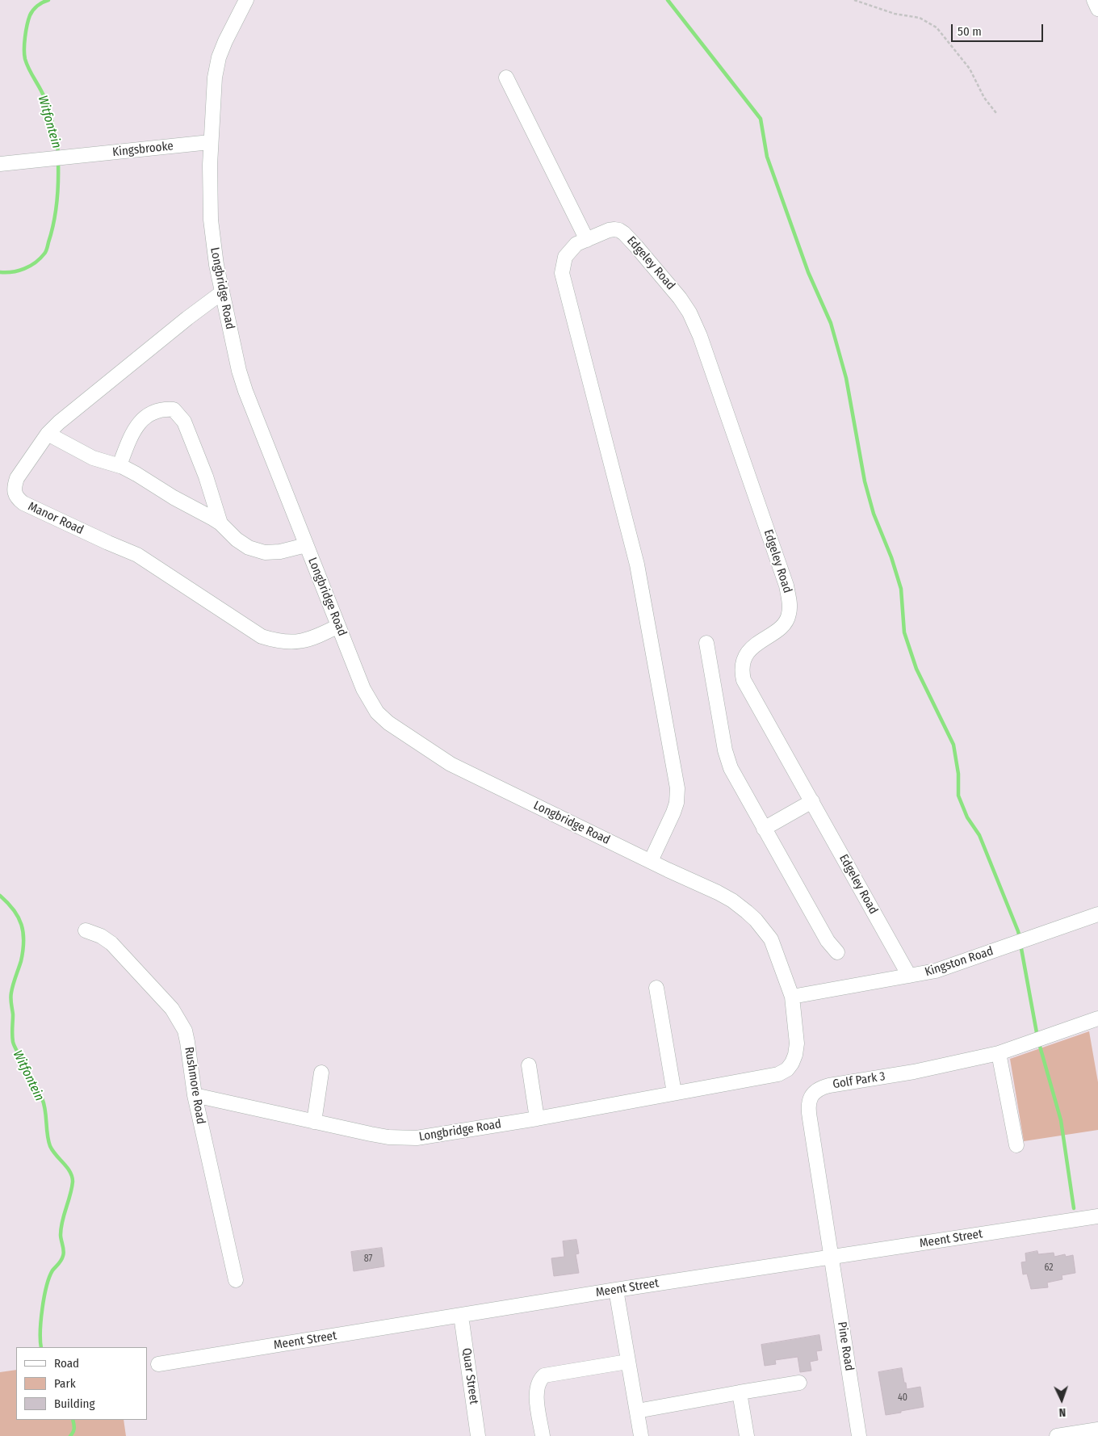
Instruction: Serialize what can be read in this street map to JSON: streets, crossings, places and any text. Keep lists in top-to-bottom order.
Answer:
{
  "streets": {
    "street": [
      "Kingsbrooke",
      "Edgeley Road",
      "Longbridge Road",
      "Manor Road",
      "Kingston Road",
      "Golf Park 3",
      "Rushmore Road",
      "Meent Street",
      "Pine Road",
      "Quar Street"
    ]
  },
  "crossings": [
    ["Kingsbrooke", "Longbridge Road"],
    ["Edgeley Road", "Longbridge Road"],
    ["Edgeley Road", "Kingston Road"],
    ["Longbridge Road", "Manor Road"],
    ["Longbridge Road", "Kingston Road"],
    ["Longbridge Road", "Rushmore Road"],
    ["Golf Park 3", "Meent Street"],
    ["Golf Park 3", "Pine Road"],
    ["Meent Street", "Pine Road"],
    ["Meent Street", "Quar Street"]
  ],
  "water": ["Witfontein"],
  "house_numbers": ["87", "62", "40"],
  "legend": ["Road", "Park", "Building"],
  "scale_bar": "50 m",
  "north": "bottom"
}
